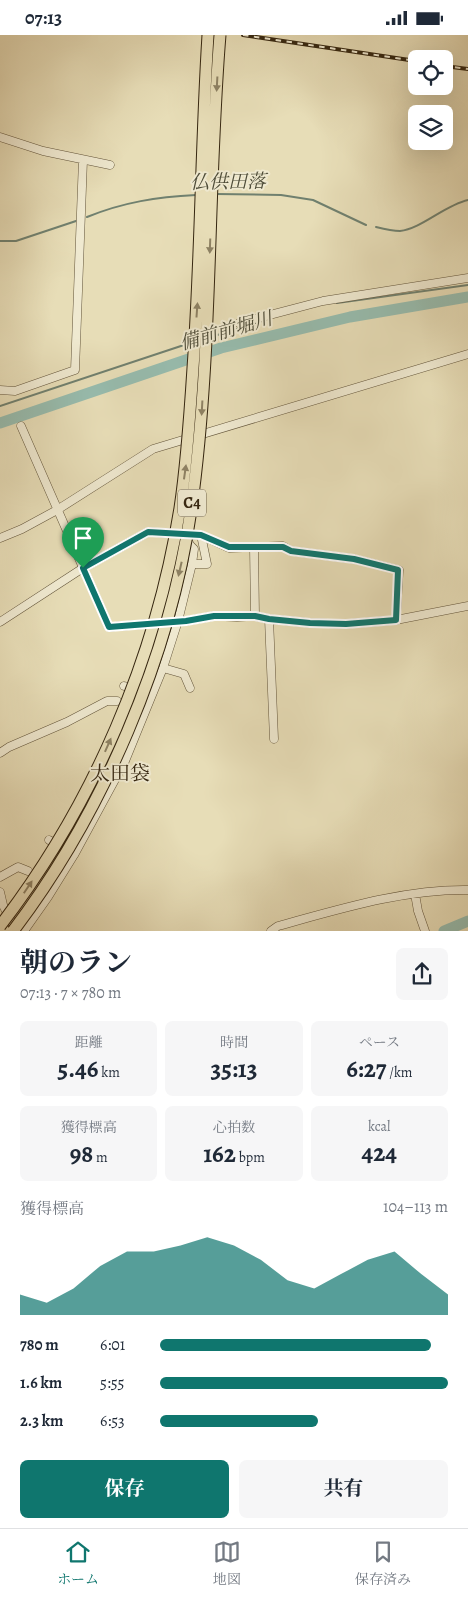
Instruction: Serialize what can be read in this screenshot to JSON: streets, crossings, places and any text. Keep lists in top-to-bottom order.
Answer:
{
  "streets": {
    "highway": ["C4"]
  },
  "districts": ["太田袋"],
  "water": ["仏供田落", "備前前堀川"],
  "page": {
    "status": "07:13",
    "heading": ["朝のラン", "07:13 · 7 × 780 m"],
    "stats": [
      ["距離", "5.46 km"],
      ["時間", "35:13"],
      ["ペース", "6:27 /km"],
      ["獲得標高", "98 m"],
      ["心拍数", "162 bpm"],
      ["kcal", "424"]
    ],
    "chart": ["獲得標高", "104–113 m"],
    "list": [
      {
        "name": "780 m",
        "note": "6:01"
      },
      {
        "name": "1.6 km",
        "note": "5:55"
      },
      {
        "name": "2.3 km",
        "note": "6:53"
      }
    ],
    "buttons": ["保存", "共有"],
    "tabs": ["ホーム", "地図", "保存済み"]
  }
}
